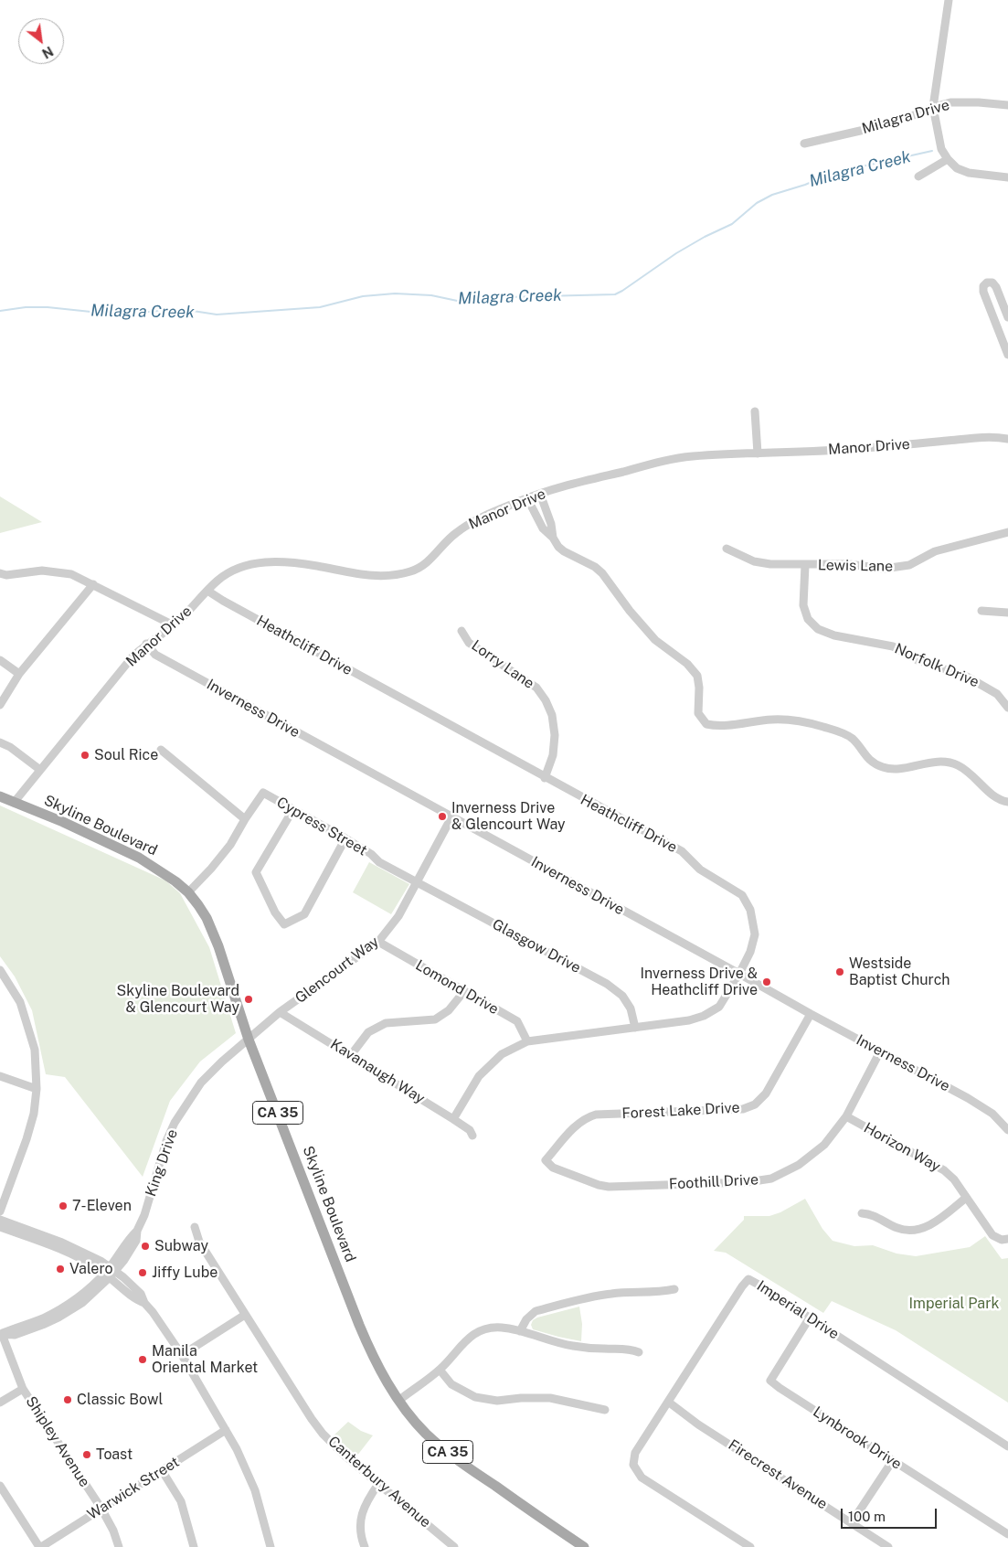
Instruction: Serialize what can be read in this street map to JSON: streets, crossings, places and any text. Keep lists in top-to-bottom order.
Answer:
{
  "streets": {
    "main road": ["Skyline Boulevard", "CA 35"],
    "street": [
      "Milagra Drive",
      "Manor Drive",
      "Lewis Lane",
      "Heathcliff Drive",
      "Lorry Lane",
      "Norfolk Drive",
      "Inverness Drive",
      "Cypress Street",
      "Glasgow Drive",
      "Glencourt Way",
      "Lomond Drive",
      "Kavanaugh Way",
      "Forest Lake Drive",
      "Horizon Way",
      "King Drive",
      "Foothill Drive",
      "Imperial Drive",
      "Lynbrook Drive",
      "Shipley Avenue",
      "Firecrest Avenue",
      "Canterbury Avenue",
      "Warwick Street"
    ]
  },
  "crossings": [
    ["Manor Drive", "Heathcliff Drive"],
    ["Manor Drive", "Inverness Drive"],
    ["Manor Drive", "Skyline Boulevard"],
    ["Lewis Lane", "Norfolk Drive"],
    ["Heathcliff Drive", "Lorry Lane"],
    ["Heathcliff Drive", "Inverness Drive"],
    ["Heathcliff Drive", "Glasgow Drive"],
    ["Heathcliff Drive", "Lomond Drive"],
    ["Heathcliff Drive", "Kavanaugh Way"],
    ["Inverness Drive", "Glencourt Way"],
    ["Inverness Drive", "Forest Lake Drive"],
    ["Inverness Drive", "Foothill Drive"],
    ["Skyline Boulevard", "Cypress Street"],
    ["Skyline Boulevard", "Glencourt Way"],
    ["Skyline Boulevard", "King Drive"],
    ["Cypress Street", "Glasgow Drive"],
    ["Cypress Street", "Glencourt Way"],
    ["Glasgow Drive", "Glencourt Way"],
    ["Glencourt Way", "Lomond Drive"],
    ["Glencourt Way", "Kavanaugh Way"],
    ["Glencourt Way", "King Drive"],
    ["Forest Lake Drive", "Foothill Drive"],
    ["Horizon Way", "Foothill Drive"],
    ["King Drive", "Shipley Avenue"],
    ["Imperial Drive", "Lynbrook Drive"],
    ["Imperial Drive", "Firecrest Avenue"],
    ["Shipley Avenue", "Warwick Street"]
  ],
  "water": ["Milagra Creek"],
  "parks": ["Imperial Park"],
  "places": [
    "Soul Rice",
    "Inverness Drive & Glencourt Way",
    "Westside Baptist Church",
    "Inverness Drive & Heathcliff Drive",
    "Skyline Boulevard & Glencourt Way",
    "7-Eleven",
    "Subway",
    "Valero",
    "Jiffy Lube",
    "Manila Oriental Market",
    "Classic Bowl",
    "Toast"
  ],
  "scale_bar": "100 m",
  "north": "bottom right"
}
